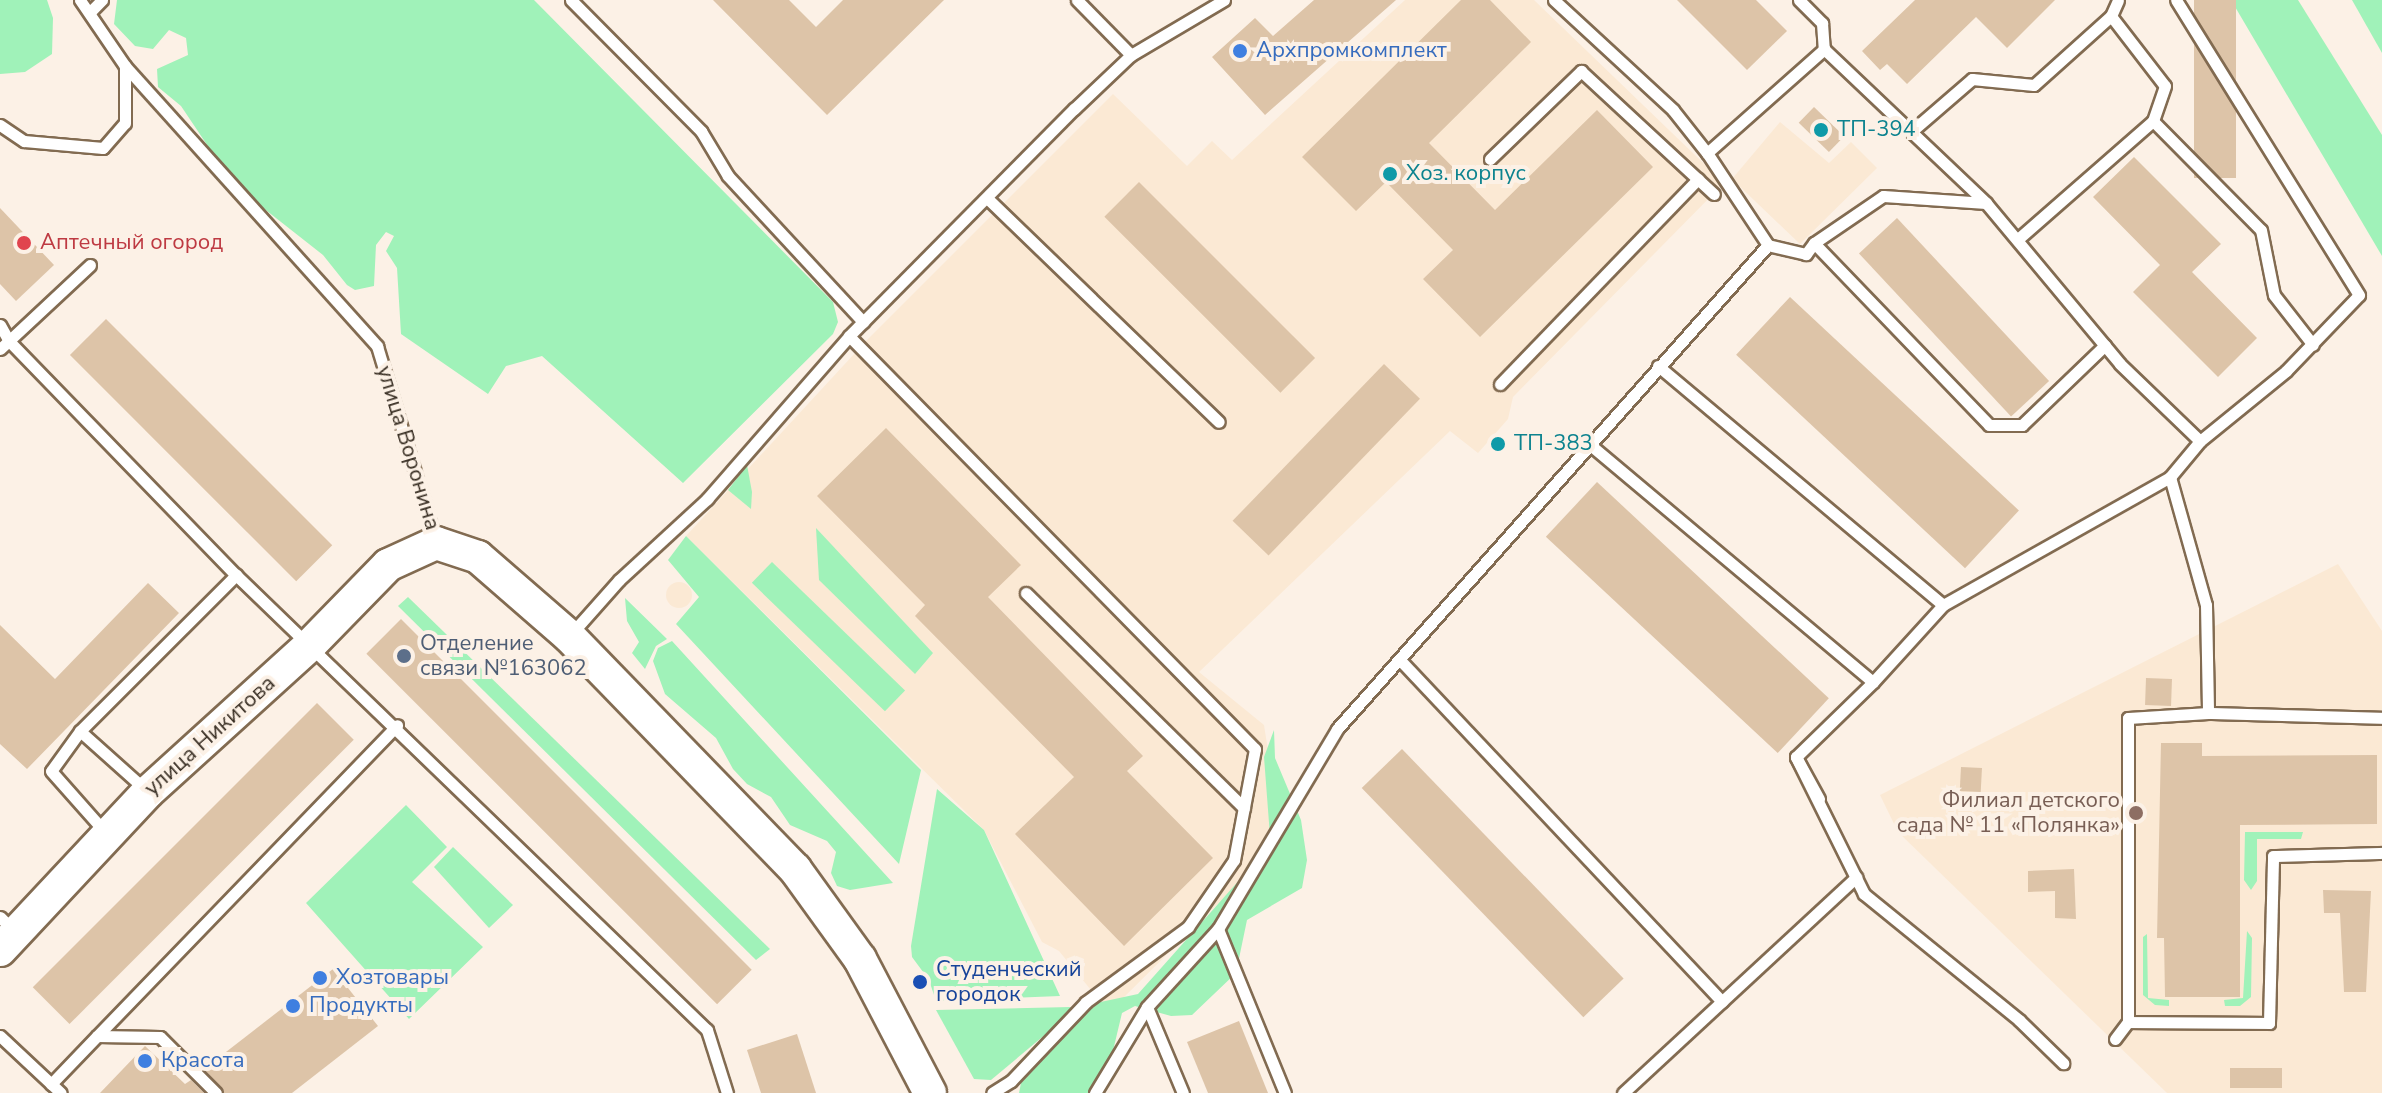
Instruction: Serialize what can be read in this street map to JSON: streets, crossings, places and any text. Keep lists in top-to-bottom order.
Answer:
{
  "streets": {
    "street": ["улица Воронина", "улица Никитова"]
  },
  "crossings": [
    ["улица Воронина", "улица Никитова"]
  ],
  "places": [
    "Архпромкомплект",
    "ТП-394",
    "Хоз. корпус",
    "Аптечный огород",
    "ТП-383",
    "Отделение связи №163062",
    "Филиал детского сада № 11 «Полянка»",
    "Хозтовары",
    "Студенческий городок",
    "Продукты",
    "Красота"
  ]
}
